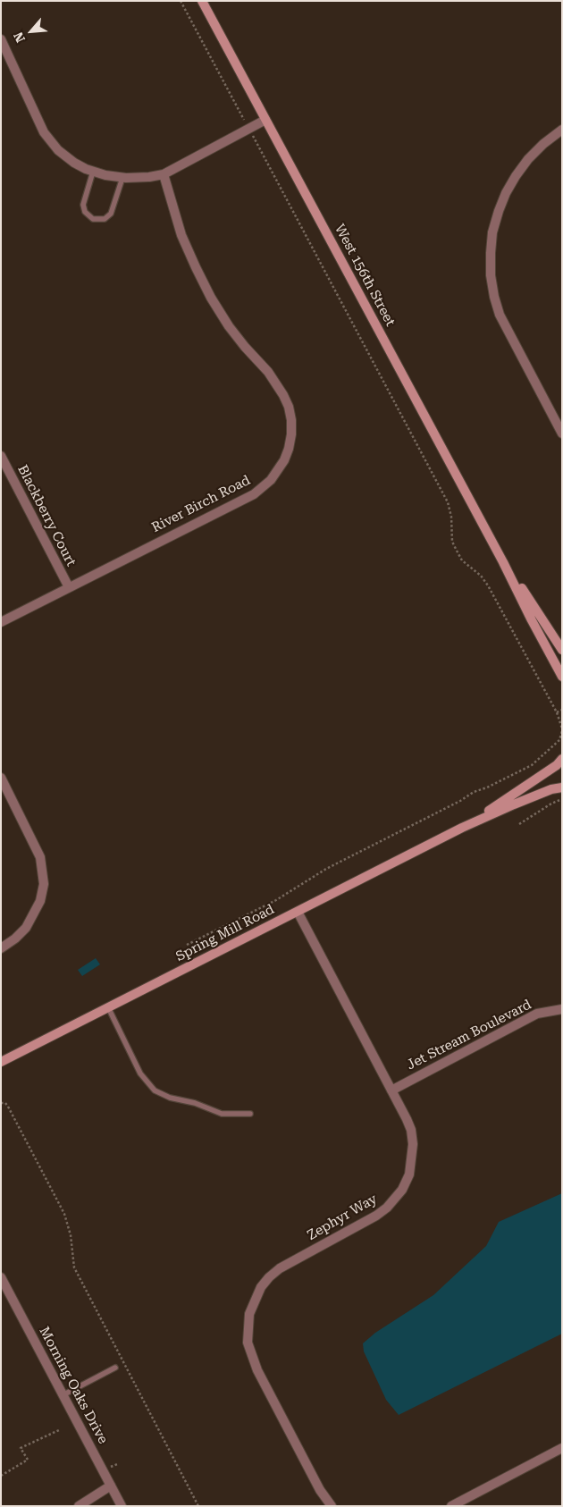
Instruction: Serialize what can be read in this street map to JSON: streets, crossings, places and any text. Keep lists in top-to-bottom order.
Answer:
{
  "streets": {
    "street": [
      "West 156th Street",
      "River Birch Road",
      "Blackberry Court",
      "Spring Mill Road",
      "Jet Stream Boulevard",
      "Zephyr Way",
      "Morning Oaks Drive"
    ]
  },
  "crossings": [
    ["River Birch Road", "Blackberry Court"],
    ["Spring Mill Road", "Zephyr Way"],
    ["Jet Stream Boulevard", "Zephyr Way"]
  ],
  "north": "bottom left"
}
